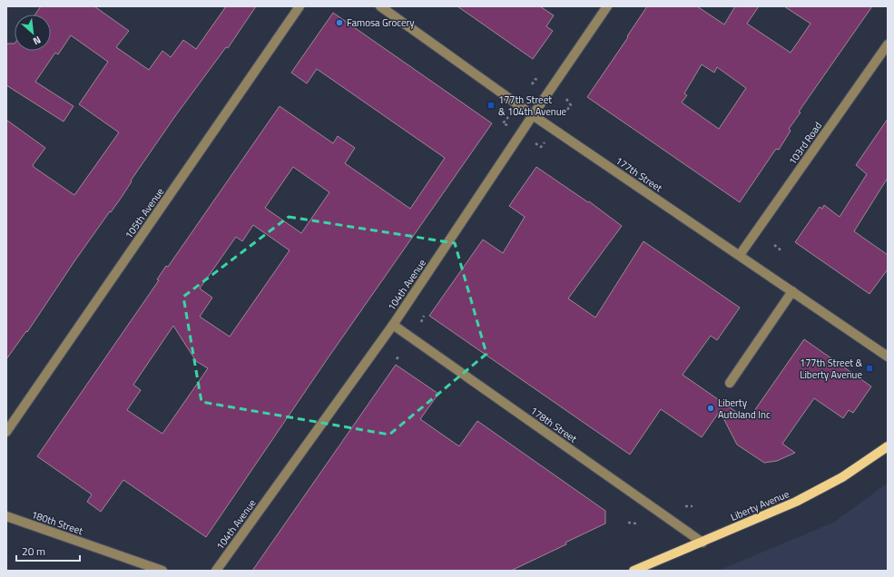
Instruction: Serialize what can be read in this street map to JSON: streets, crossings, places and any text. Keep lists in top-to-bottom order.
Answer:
{
  "streets": {
    "main road": ["Liberty Avenue"],
    "street": [
      "103rd Road",
      "177th Street",
      "105th Avenue",
      "104th Avenue",
      "178th Street",
      "180th Street"
    ]
  },
  "crossings": [
    ["103rd Road", "177th Street"],
    ["177th Street", "104th Avenue"],
    ["104th Avenue", "178th Street"],
    ["178th Street", "Liberty Avenue"]
  ],
  "places": {
    "other": ["Famosa Grocery", "Liberty Autoland Inc"],
    "transit": ["177th Street & 104th Avenue", "177th Street & Liberty Avenue"]
  },
  "scale_bar": "20 m",
  "north": "bottom right"
}
